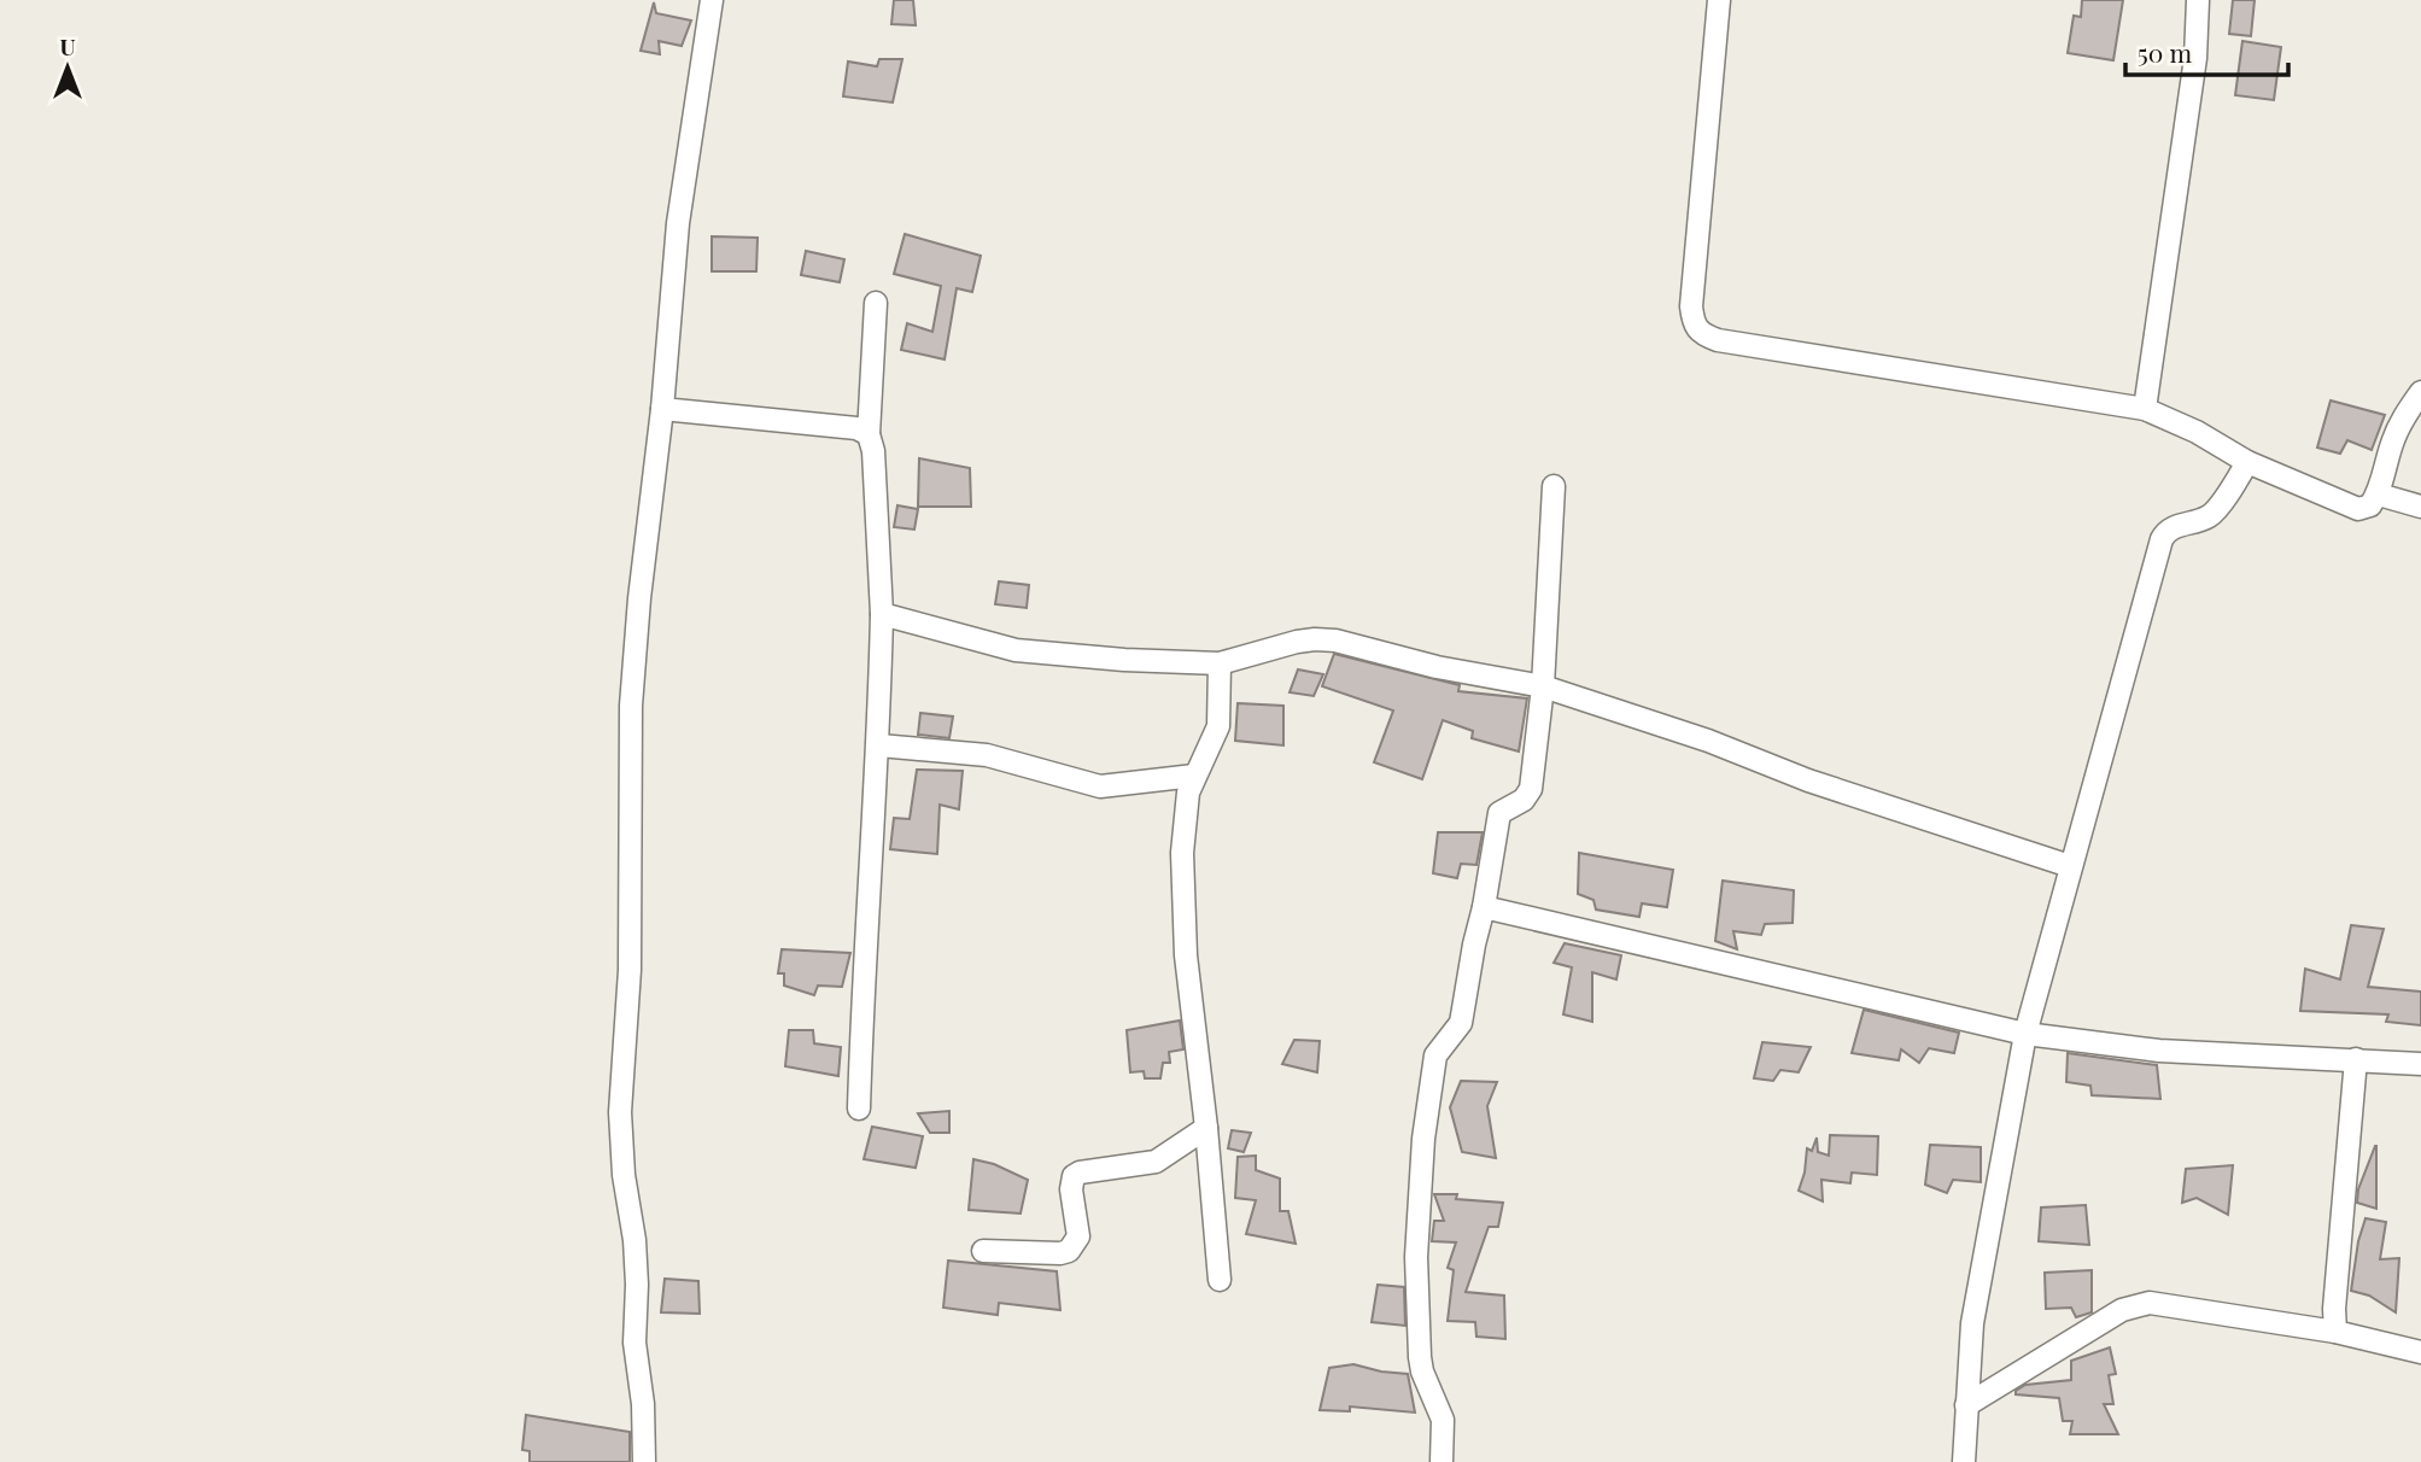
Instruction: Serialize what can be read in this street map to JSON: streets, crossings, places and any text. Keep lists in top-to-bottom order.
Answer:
{
  "scale_bar": "50 m",
  "north": "top"
}
